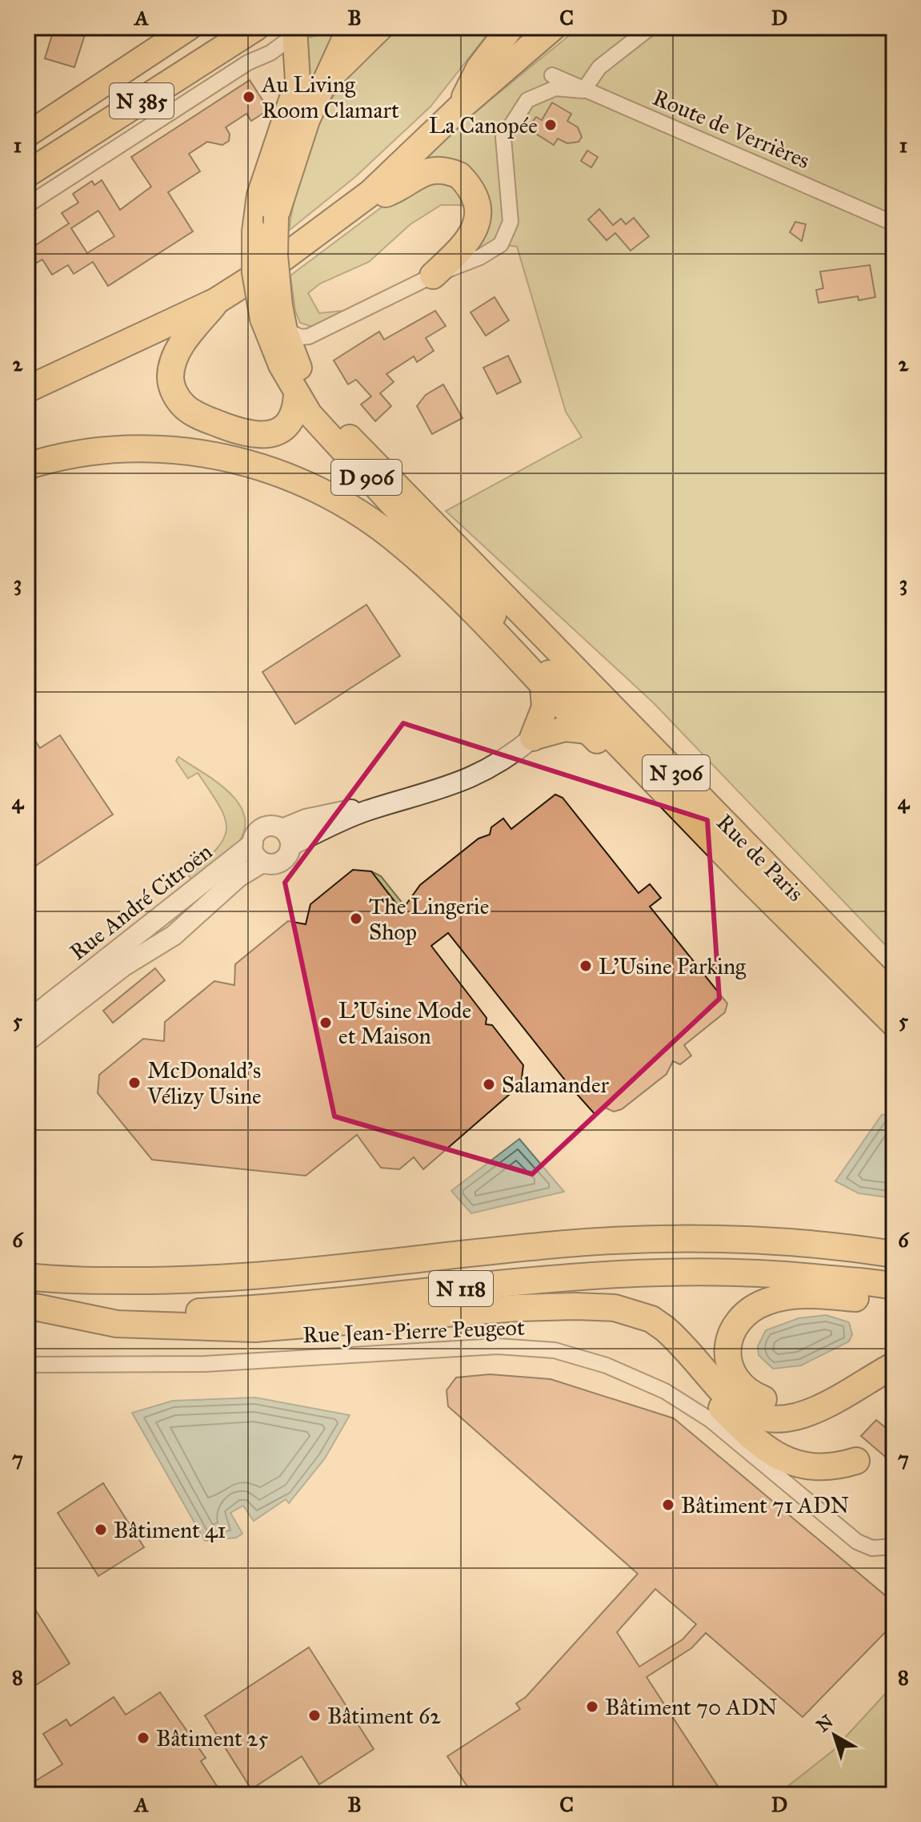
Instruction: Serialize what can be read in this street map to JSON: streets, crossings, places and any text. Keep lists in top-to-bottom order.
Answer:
{
  "streets": {
    "highway": ["N 385", "N 118"],
    "main road": ["D 906", "N 306", "Rue de Paris"],
    "street": ["Route de Verrières", "Rue André Citroën", "Rue Jean-Pierre Peugeot"]
  },
  "crossings": [
    ["D 906", "Rue de Paris"],
    ["N 306", "Rue de Paris"]
  ],
  "places": [
    "Au Living Room Clamart",
    "La Canopée",
    "The Lingerie Shop",
    "L'Usine Parking",
    "L'Usine Mode et Maison",
    "McDonald's Vélizy Usine",
    "Salamander",
    "Bâtiment 71 ADN",
    "Bâtiment 41",
    "Bâtiment 70 ADN",
    "Bâtiment 62",
    "Bâtiment 25"
  ],
  "north": "top left",
  "grid": {
    "columns": [
      "A",
      "B",
      "C",
      "D"
    ],
    "rows": [
      "1",
      "2",
      "3",
      "4",
      "5",
      "6",
      "7",
      "8"
    ]
  }
}
